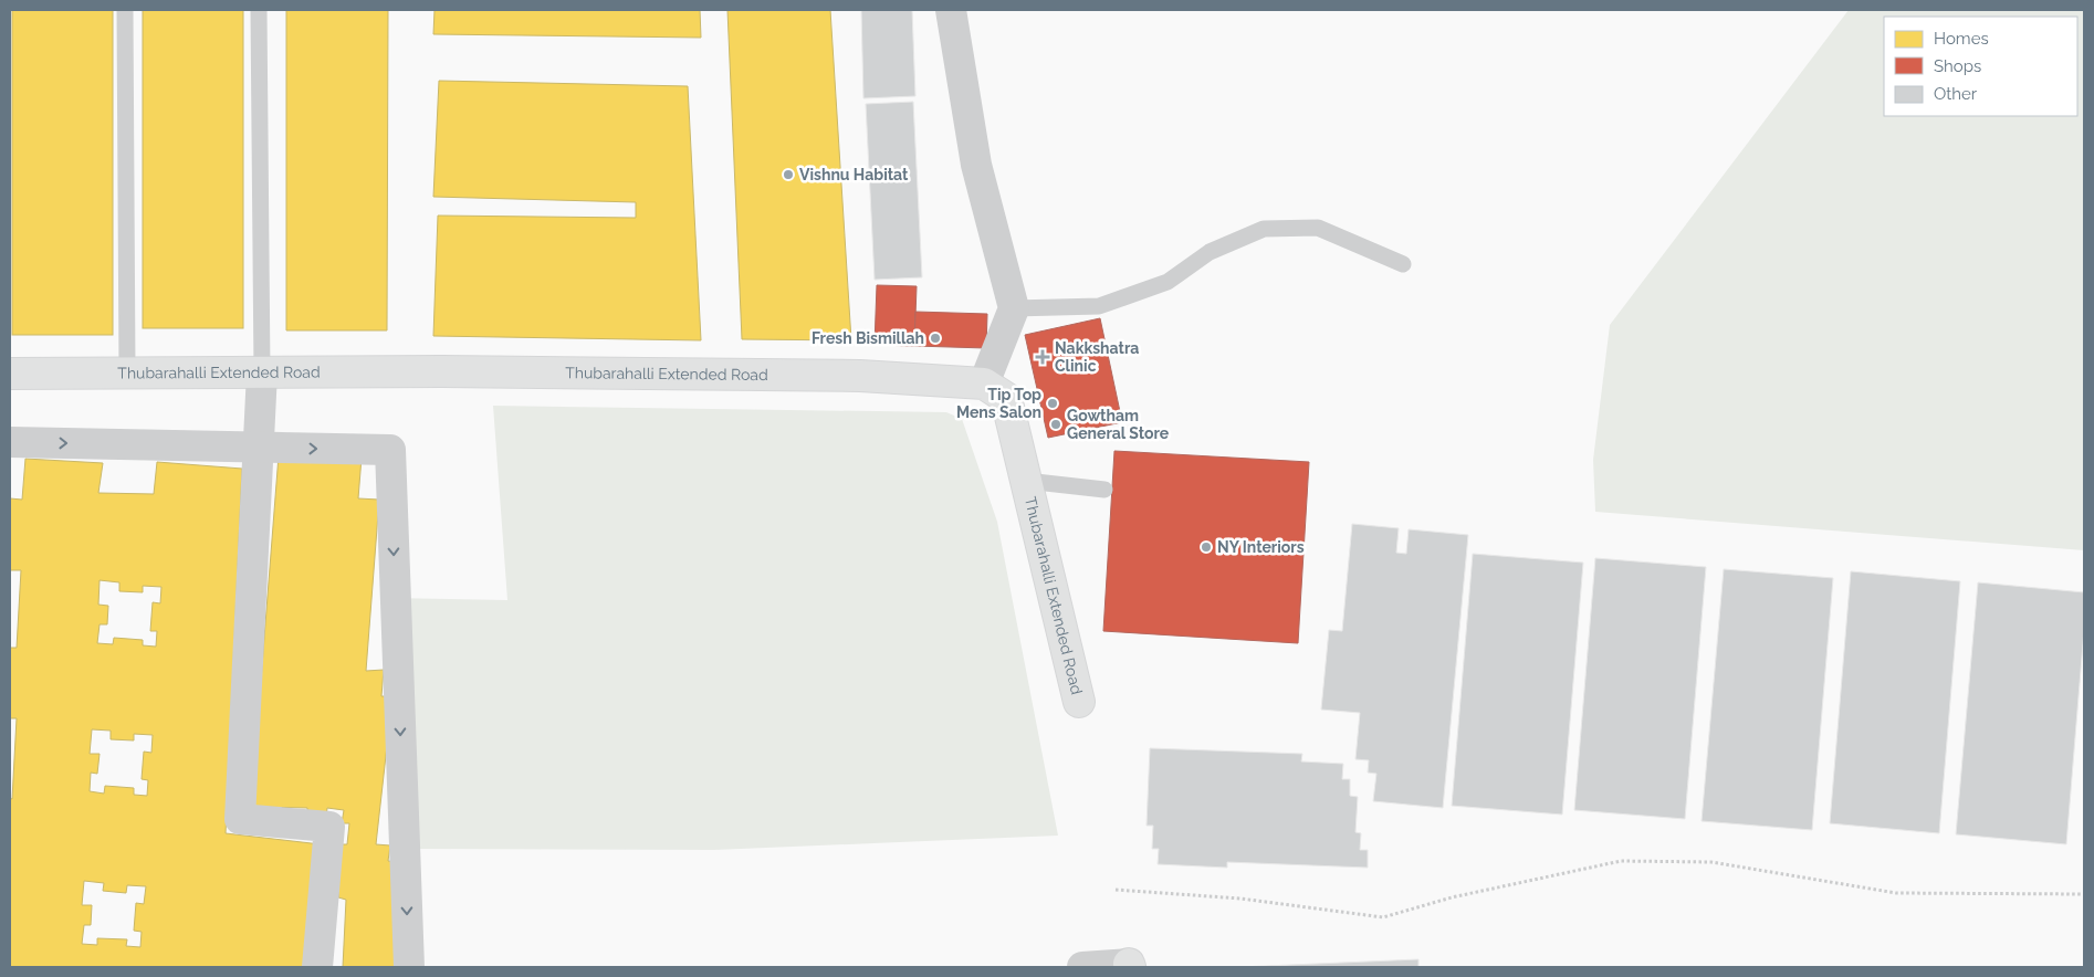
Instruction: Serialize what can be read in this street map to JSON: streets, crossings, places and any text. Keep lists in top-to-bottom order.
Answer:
{
  "streets": {
    "street": ["Thubarahalli Extended Road"]
  },
  "places": {
    "other": [
      "Vishnu Habitat",
      "Fresh Bismillah",
      "Tip Top Mens Salon",
      "Gowtham General Store",
      "NY Interiors"
    ],
    "health": ["Nakkshatra Clinic"]
  },
  "legend": ["Homes", "Shops", "Other"]
}
